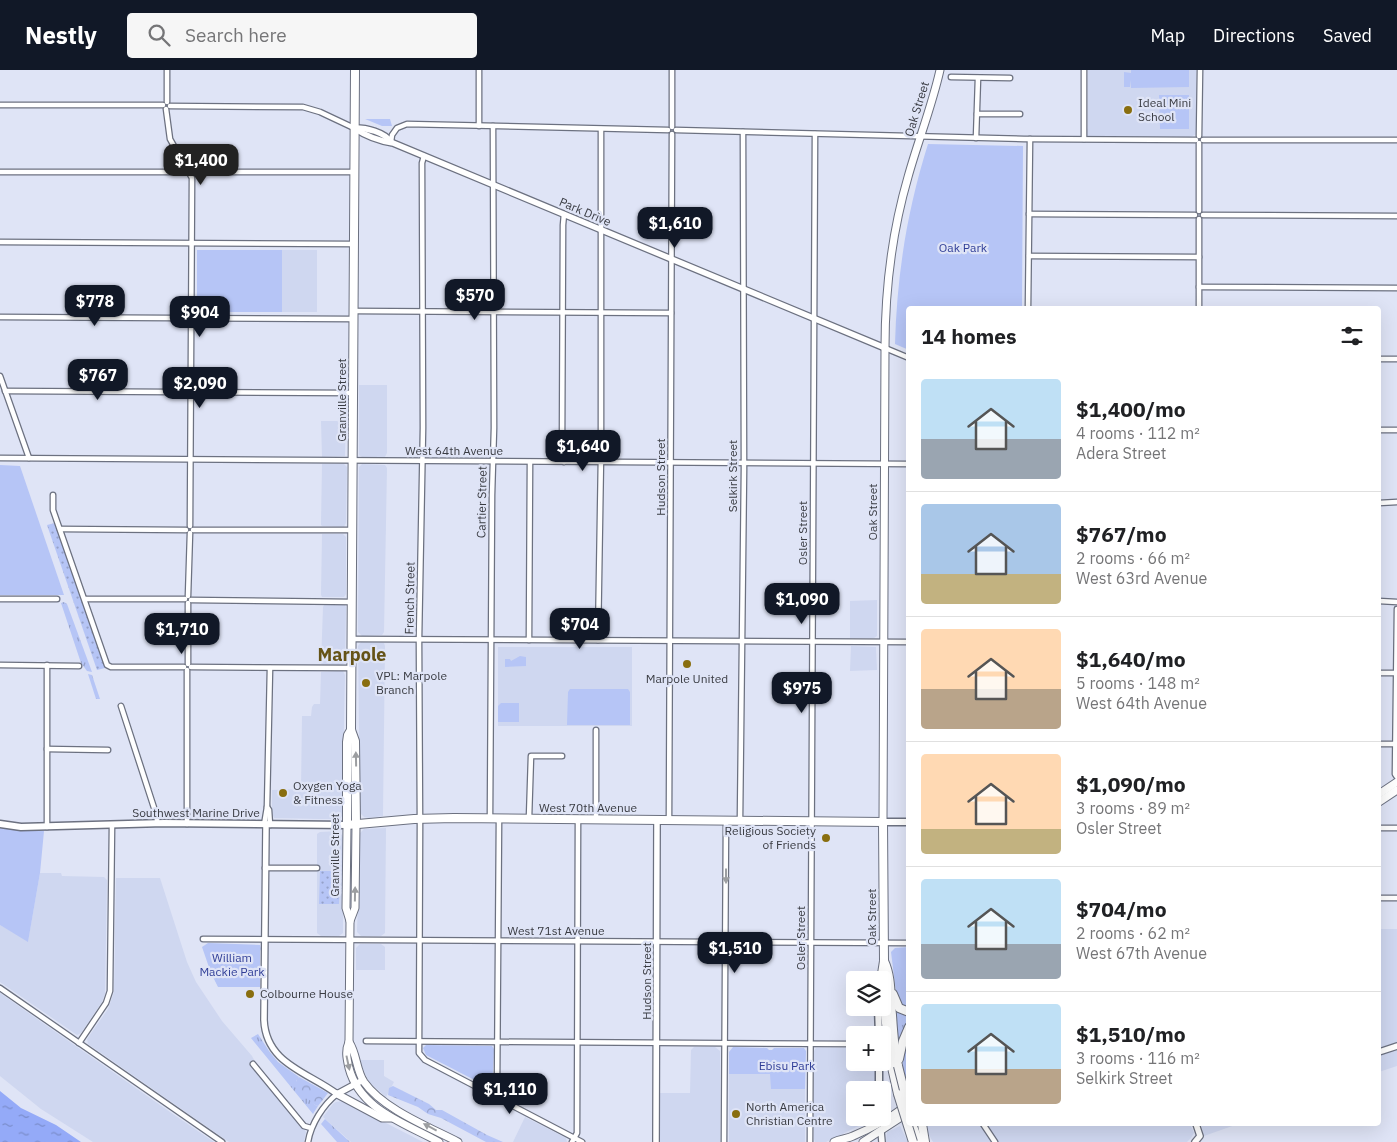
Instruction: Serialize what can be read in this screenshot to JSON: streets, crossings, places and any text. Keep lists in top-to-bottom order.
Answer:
{
  "streets": {
    "highway": ["Oak Street", "Granville Street", "West 70th Avenue"],
    "main road": ["Southwest Marine Drive"],
    "street": [
      "Park Drive",
      "West 64th Avenue",
      "Selkirk Street",
      "Hudson Street",
      "Cartier Street",
      "Osler Street",
      "French Street",
      "West 71st Avenue"
    ]
  },
  "crossings": [
    ["Oak Street", "Park Drive"],
    ["Oak Street", "West 64th Avenue"],
    ["Oak Street", "West 70th Avenue"],
    ["Oak Street", "West 71st Avenue"],
    ["Park Drive", "Granville Street"],
    ["Park Drive", "Selkirk Street"],
    ["Park Drive", "Hudson Street"],
    ["Park Drive", "Cartier Street"],
    ["Park Drive", "Osler Street"],
    ["Park Drive", "French Street"],
    ["Granville Street", "West 64th Avenue"],
    ["Granville Street", "West 70th Avenue"],
    ["Granville Street", "West 71st Avenue"],
    ["West 64th Avenue", "Selkirk Street"],
    ["West 64th Avenue", "Hudson Street"],
    ["West 64th Avenue", "Cartier Street"],
    ["West 64th Avenue", "Osler Street"],
    ["West 64th Avenue", "French Street"],
    ["Selkirk Street", "West 70th Avenue"],
    ["Hudson Street", "West 70th Avenue"],
    ["Hudson Street", "West 71st Avenue"],
    ["Cartier Street", "West 70th Avenue"],
    ["Osler Street", "West 70th Avenue"],
    ["Osler Street", "West 71st Avenue"],
    ["French Street", "West 70th Avenue"],
    ["French Street", "West 71st Avenue"],
    ["West 70th Avenue", "Southwest Marine Drive"],
    ["Southwest Marine Drive", "West 71st Avenue"]
  ],
  "districts": ["Marpole"],
  "parks": ["Oak Park", "William Mackie Park", "Ebisu Park"],
  "places": [
    "Ideal Mini School",
    "Marpole United",
    "VPL: Marpole Branch",
    "Oxygen Yoga & Fitness",
    "Religious Society of Friends",
    "Colbourne House",
    "North America Christian Centre"
  ],
  "page": {
    "header": "Nestly",
    "search": "Search here",
    "nav": ["Map", "Directions", "Saved"],
    "price": [
      "$1,400",
      "$1,610",
      "$570",
      "$778",
      "$904",
      "$767",
      "$2,090",
      "$1,640",
      "$1,090",
      "$704",
      "$1,710",
      "$975",
      "$1,510",
      "$1,110"
    ],
    "heading": "14 homes",
    "list": [
      {
        "name": "$1,400/mo",
        "note": "4 rooms · 112 m² · Adera Street"
      },
      {
        "name": "$767/mo",
        "note": "2 rooms · 66 m² · West 63rd Avenue"
      },
      {
        "name": "$1,640/mo",
        "note": "5 rooms · 148 m² · West 64th Avenue"
      },
      {
        "name": "$1,090/mo",
        "note": "3 rooms · 89 m² · Osler Street"
      },
      {
        "name": "$704/mo",
        "note": "2 rooms · 62 m² · West 67th Avenue"
      },
      {
        "name": "$1,510/mo",
        "note": "3 rooms · 116 m² · Selkirk Street"
      }
    ],
    "map_buttons": ["+", "−"]
  }
}
